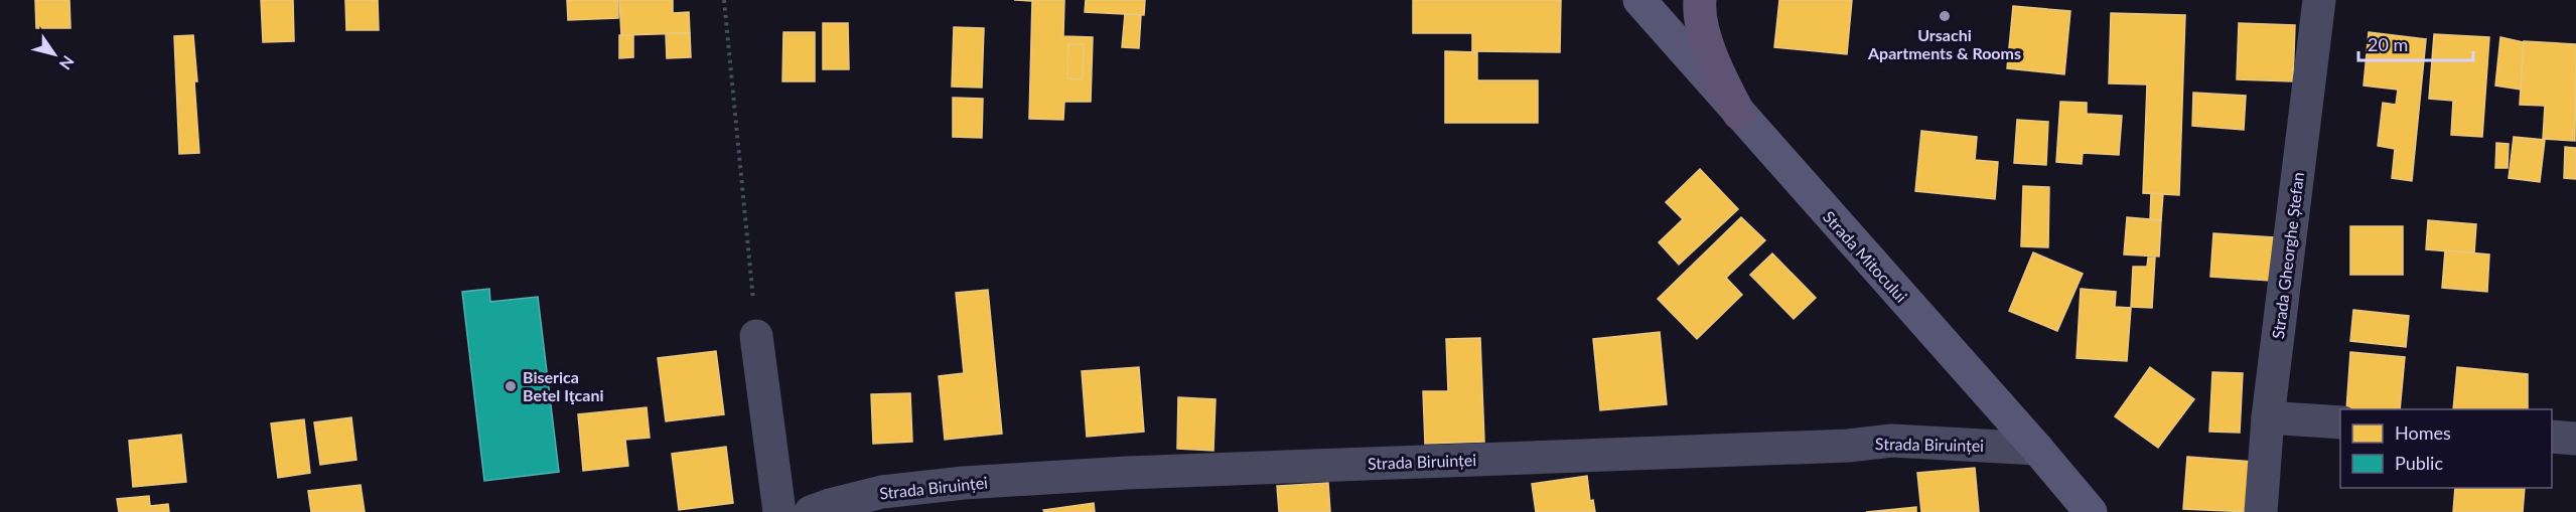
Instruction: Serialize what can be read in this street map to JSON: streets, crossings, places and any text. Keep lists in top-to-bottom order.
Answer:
{
  "streets": {
    "main road": ["Strada Mitocului"],
    "street": ["Strada Gheorghe Ștefan", "Strada Biruinței"]
  },
  "crossings": [
    ["Strada Mitocului", "Strada Biruinței"]
  ],
  "places": ["Ursachi Apartments & Rooms", "Biserica Betel Iţcani"],
  "legend": ["Homes", "Public"],
  "scale_bar": "20 m",
  "north": "bottom right"
}
